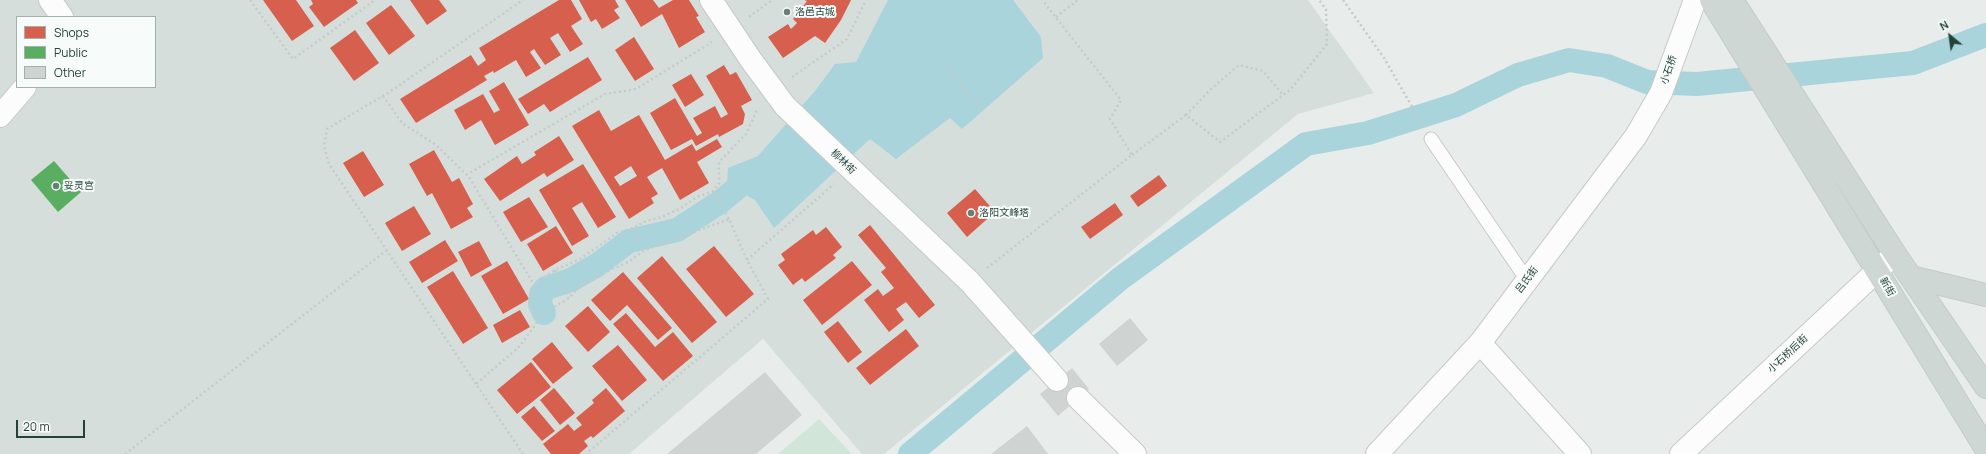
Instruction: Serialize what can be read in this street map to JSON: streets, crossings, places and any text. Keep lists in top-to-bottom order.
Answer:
{
  "streets": {
    "main road": ["新街"],
    "street": [
      "小石桥",
      "柳林街",
      "吕氏街",
      "小石桥后街"
    ]
  },
  "crossings": [
    ["小石桥", "吕氏街"],
    ["新街", "小石桥后街"]
  ],
  "places": ["洛邑古城", "妥灵宫", "洛阳文峰塔"],
  "legend": ["Shops", "Public", "Other"],
  "scale_bar": "20 m",
  "north": "top left"
}
